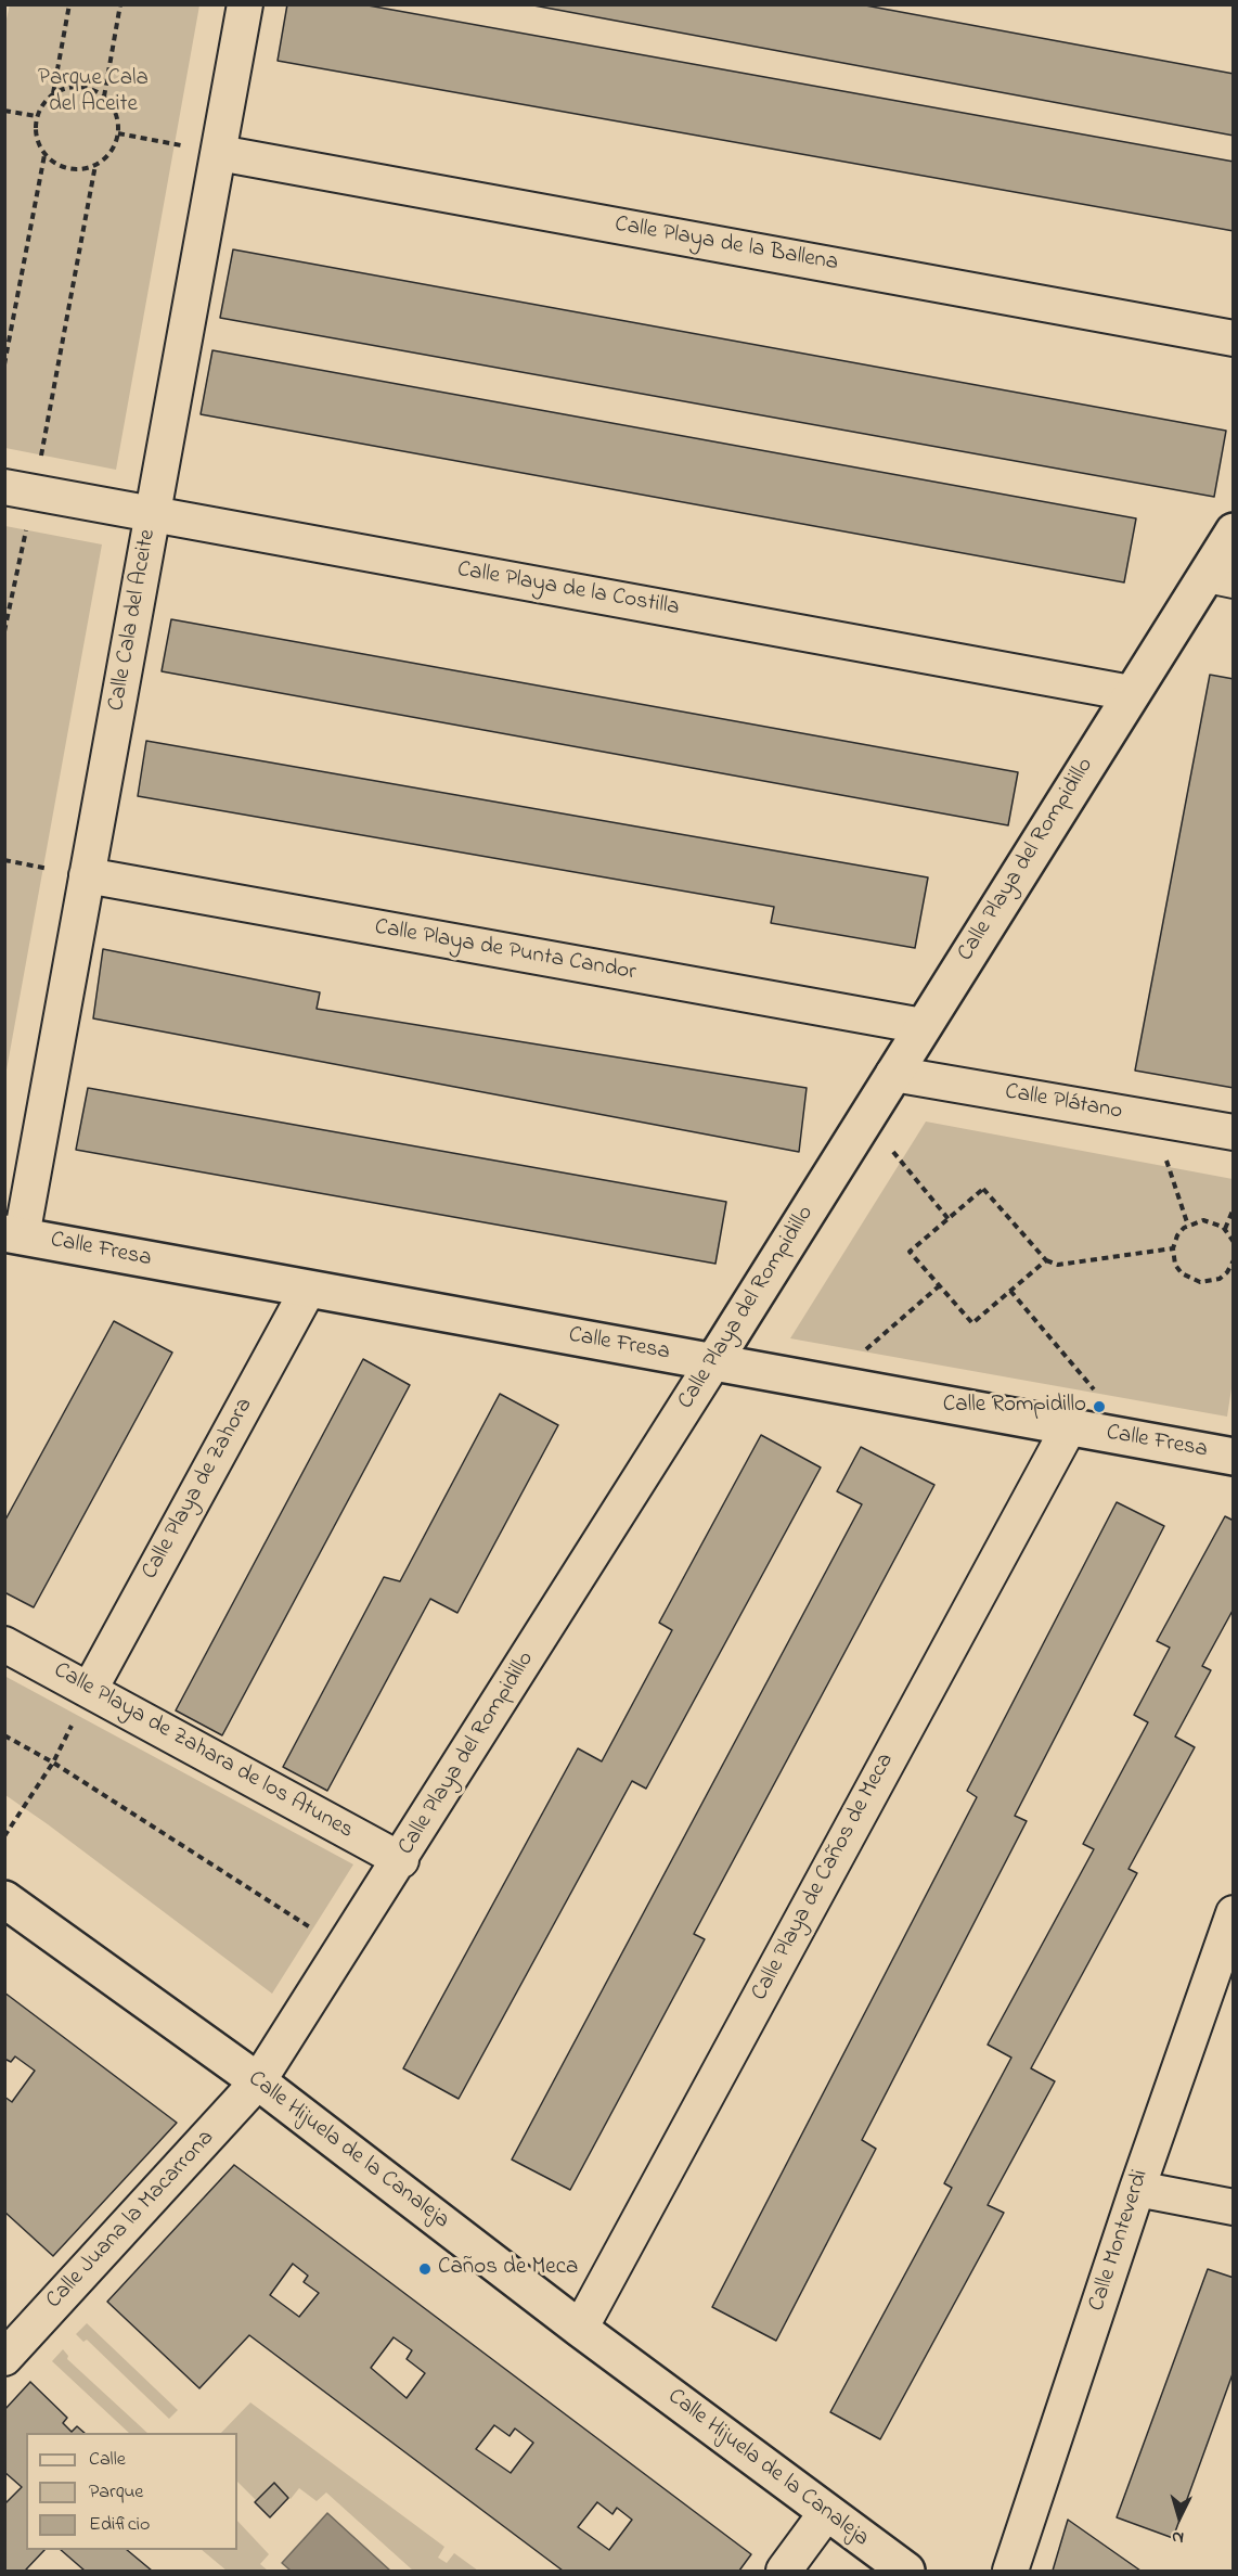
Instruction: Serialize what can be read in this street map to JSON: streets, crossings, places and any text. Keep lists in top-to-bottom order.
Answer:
{
  "streets": {
    "street": [
      "Calle Playa de la Ballena",
      "Calle Playa de la Costilla",
      "Calle Cala del Aceite",
      "Calle Playa del Rompidillo",
      "Calle Playa de Punta Candor",
      "Calle Plátano",
      "Calle Fresa",
      "Calle Playa de Zahora",
      "Calle Playa de Zahara de los Atunes",
      "Calle Playa de Caños de Meca",
      "Calle Hijuela de la Canaleja",
      "Calle Juana la Macarrona",
      "Calle Monteverdi"
    ]
  },
  "crossings": [
    ["Calle Playa de la Ballena", "Calle Cala del Aceite"],
    ["Calle Playa de la Costilla", "Calle Cala del Aceite"],
    ["Calle Playa de la Costilla", "Calle Playa del Rompidillo"],
    ["Calle Cala del Aceite", "Calle Playa de Punta Candor"],
    ["Calle Cala del Aceite", "Calle Fresa"],
    ["Calle Playa del Rompidillo", "Calle Playa de Punta Candor"],
    ["Calle Playa del Rompidillo", "Calle Plátano"],
    ["Calle Playa del Rompidillo", "Calle Fresa"],
    ["Calle Playa del Rompidillo", "Calle Playa de Zahara de los Atunes"],
    ["Calle Playa del Rompidillo", "Calle Hijuela de la Canaleja"],
    ["Calle Playa del Rompidillo", "Calle Juana la Macarrona"],
    ["Calle Fresa", "Calle Playa de Zahora"],
    ["Calle Fresa", "Calle Playa de Caños de Meca"],
    ["Calle Playa de Zahora", "Calle Playa de Zahara de los Atunes"],
    ["Calle Playa de Caños de Meca", "Calle Hijuela de la Canaleja"],
    ["Calle Hijuela de la Canaleja", "Calle Juana la Macarrona"]
  ],
  "parks": ["Parque Cala del Aceite"],
  "places": ["Calle Rompidillo", "Caños de Meca"],
  "legend": ["Calle", "Parque", "Edificio"],
  "north": "bottom"
}
